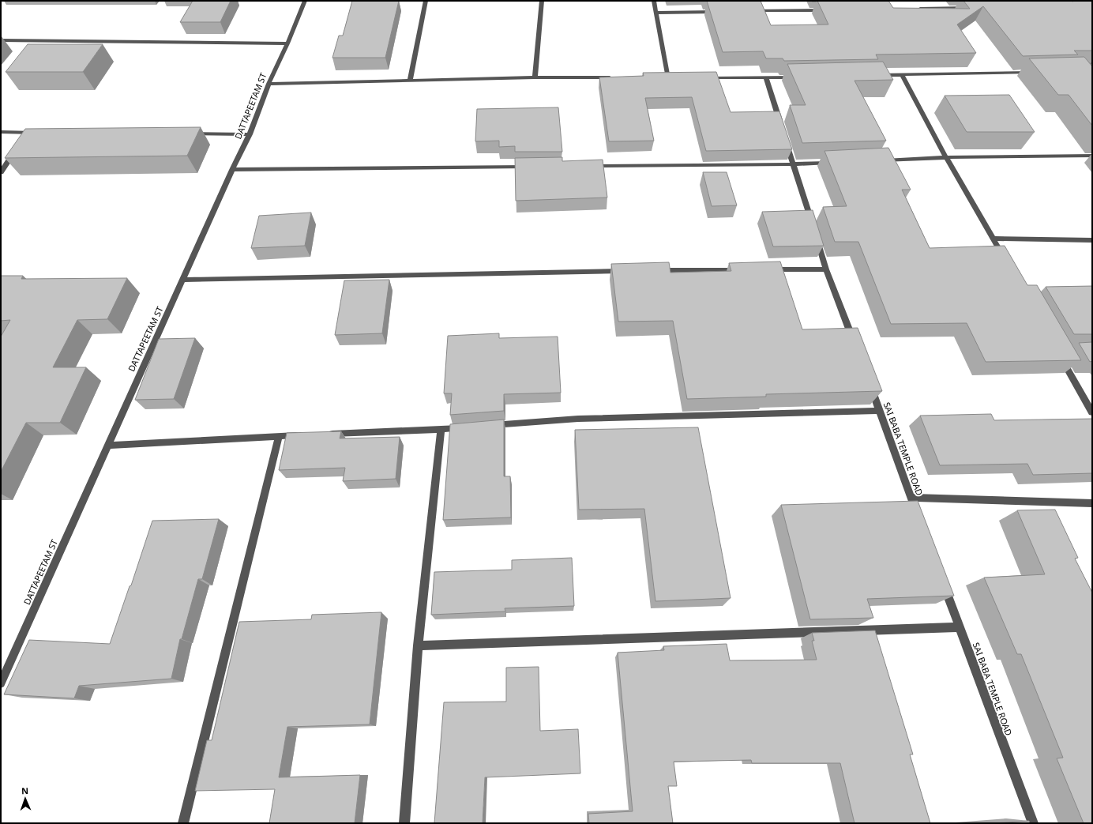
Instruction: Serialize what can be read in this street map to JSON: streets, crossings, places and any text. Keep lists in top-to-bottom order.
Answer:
{
  "streets": {
    "street": ["DATTAPEETAM ST", "SAI BABA TEMPLE ROAD"]
  },
  "north": "top"
}
